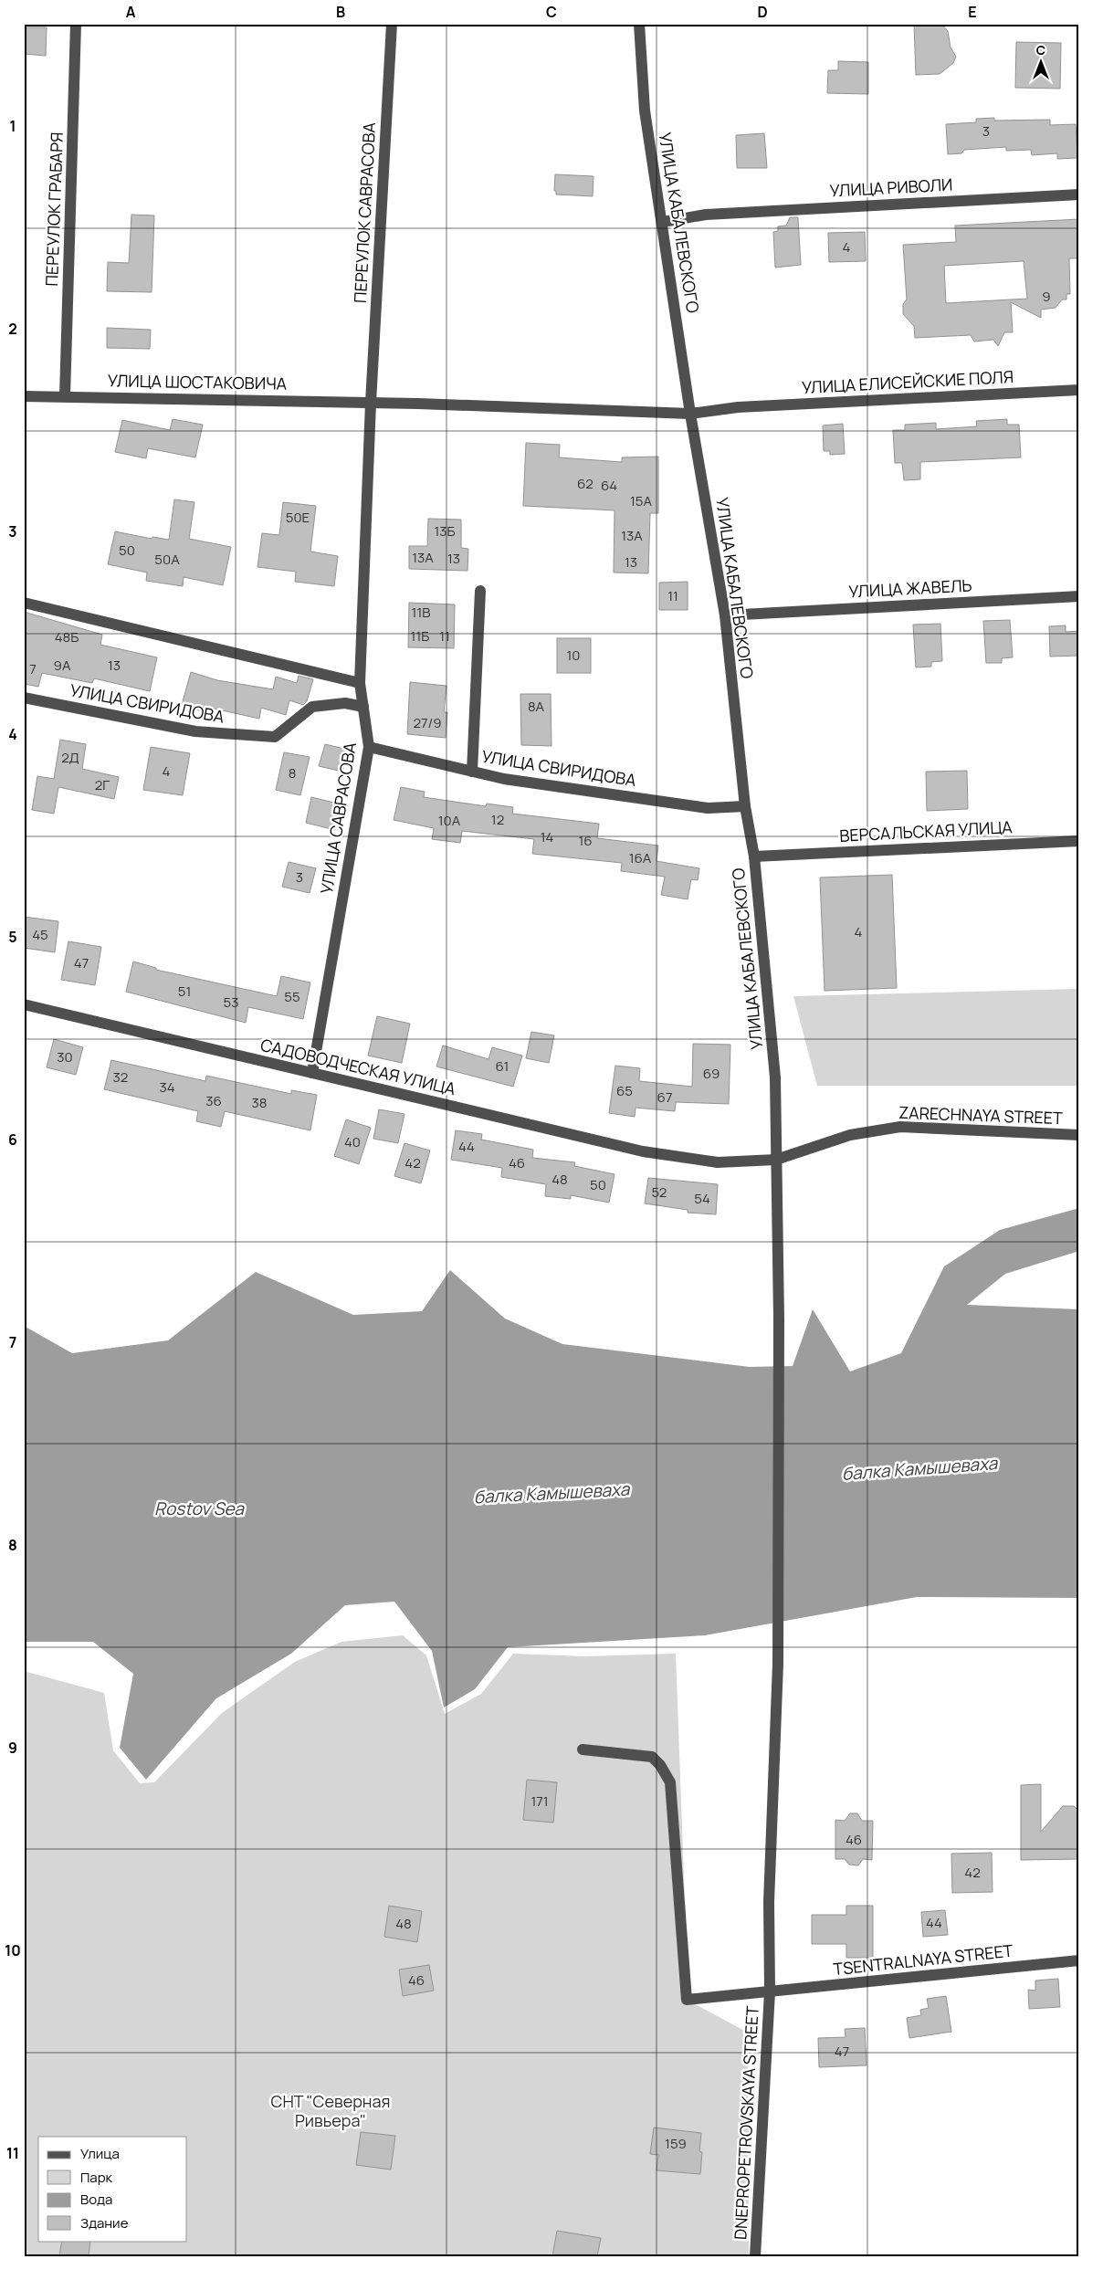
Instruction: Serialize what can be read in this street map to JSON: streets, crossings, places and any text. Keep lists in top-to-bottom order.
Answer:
{
  "streets": {
    "street": [
      "УЛИЦА РИВОЛИ",
      "ПЕРЕУЛОК ГРАБАРЯ",
      "ПЕРЕУЛОК САВРАСОВА",
      "УЛИЦА КАБАЛЕВСКОГО",
      "УЛИЦА ШОСТАКОВИЧА",
      "УЛИЦА ЕЛИСЕЙСКИЕ ПОЛЯ",
      "УЛИЦА ЖАВЕЛЬ",
      "УЛИЦА СВИРИДОВА",
      "УЛИЦА САВРАСОВА",
      "ВЕРСАЛЬСКАЯ УЛИЦА",
      "САДОВОДЧЕСКАЯ УЛИЦА",
      "ZARECHNAYA STREET",
      "TSENTRALNAYA STREET",
      "DNEPROPETROVSKAYA STREET"
    ]
  },
  "crossings": [
    ["УЛИЦА РИВОЛИ", "УЛИЦА КАБАЛЕВСКОГО"],
    ["ПЕРЕУЛОК ГРАБАРЯ", "УЛИЦА ШОСТАКОВИЧА"],
    ["ПЕРЕУЛОК САВРАСОВА", "УЛИЦА ШОСТАКОВИЧА"],
    ["ПЕРЕУЛОК САВРАСОВА", "УЛИЦА САВРАСОВА"],
    ["УЛИЦА КАБАЛЕВСКОГО", "УЛИЦА ШОСТАКОВИЧА"],
    ["УЛИЦА КАБАЛЕВСКОГО", "УЛИЦА ЕЛИСЕЙСКИЕ ПОЛЯ"],
    ["УЛИЦА КАБАЛЕВСКОГО", "УЛИЦА ЖАВЕЛЬ"],
    ["УЛИЦА КАБАЛЕВСКОГО", "УЛИЦА СВИРИДОВА"],
    ["УЛИЦА КАБАЛЕВСКОГО", "ВЕРСАЛЬСКАЯ УЛИЦА"],
    ["УЛИЦА КАБАЛЕВСКОГО", "САДОВОДЧЕСКАЯ УЛИЦА"],
    ["УЛИЦА КАБАЛЕВСКОГО", "ZARECHNAYA STREET"],
    ["УЛИЦА КАБАЛЕВСКОГО", "DNEPROPETROVSKAYA STREET"],
    ["УЛИЦА ШОСТАКОВИЧА", "УЛИЦА ЕЛИСЕЙСКИЕ ПОЛЯ"],
    ["УЛИЦА ШОСТАКОВИЧА", "УЛИЦА САВРАСОВА"],
    ["УЛИЦА СВИРИДОВА", "УЛИЦА САВРАСОВА"],
    ["УЛИЦА САВРАСОВА", "САДОВОДЧЕСКАЯ УЛИЦА"],
    ["САДОВОДЧЕСКАЯ УЛИЦА", "ZARECHNAYA STREET"],
    ["TSENTRALNAYA STREET", "DNEPROPETROVSKAYA STREET"]
  ],
  "water": ["балка Камышеваха", "Rostov Sea"],
  "parks": ["СНТ \"Северная Ривьера\""],
  "house_numbers": [
    "3",
    "4",
    "9",
    "62",
    "64",
    "15А",
    "50Е",
    "13Б",
    "13А",
    "50",
    "13А",
    "13",
    "50А",
    "13",
    "11",
    "11В",
    "11Б",
    "11",
    "48Б",
    "10",
    "9А",
    "13",
    "7",
    "8А",
    "27/9",
    "2Д",
    "4",
    "8",
    "2Г",
    "12",
    "10А",
    "14",
    "16",
    "16А",
    "3",
    "4",
    "45",
    "47",
    "51",
    "55",
    "53",
    "30",
    "61",
    "69",
    "32",
    "34",
    "65",
    "67",
    "36",
    "38",
    "40",
    "44",
    "42",
    "46",
    "48",
    "50",
    "52",
    "54",
    "171",
    "46",
    "42",
    "44",
    "48",
    "46",
    "47",
    "159"
  ],
  "legend": [
    "Улица",
    "Парк",
    "Вода",
    "Здание"
  ],
  "north": "top",
  "grid": {
    "columns": [
      "A",
      "B",
      "C",
      "D",
      "E"
    ],
    "rows": [
      "1",
      "2",
      "3",
      "4",
      "5",
      "6",
      "7",
      "8",
      "9",
      "10",
      "11"
    ]
  }
}
